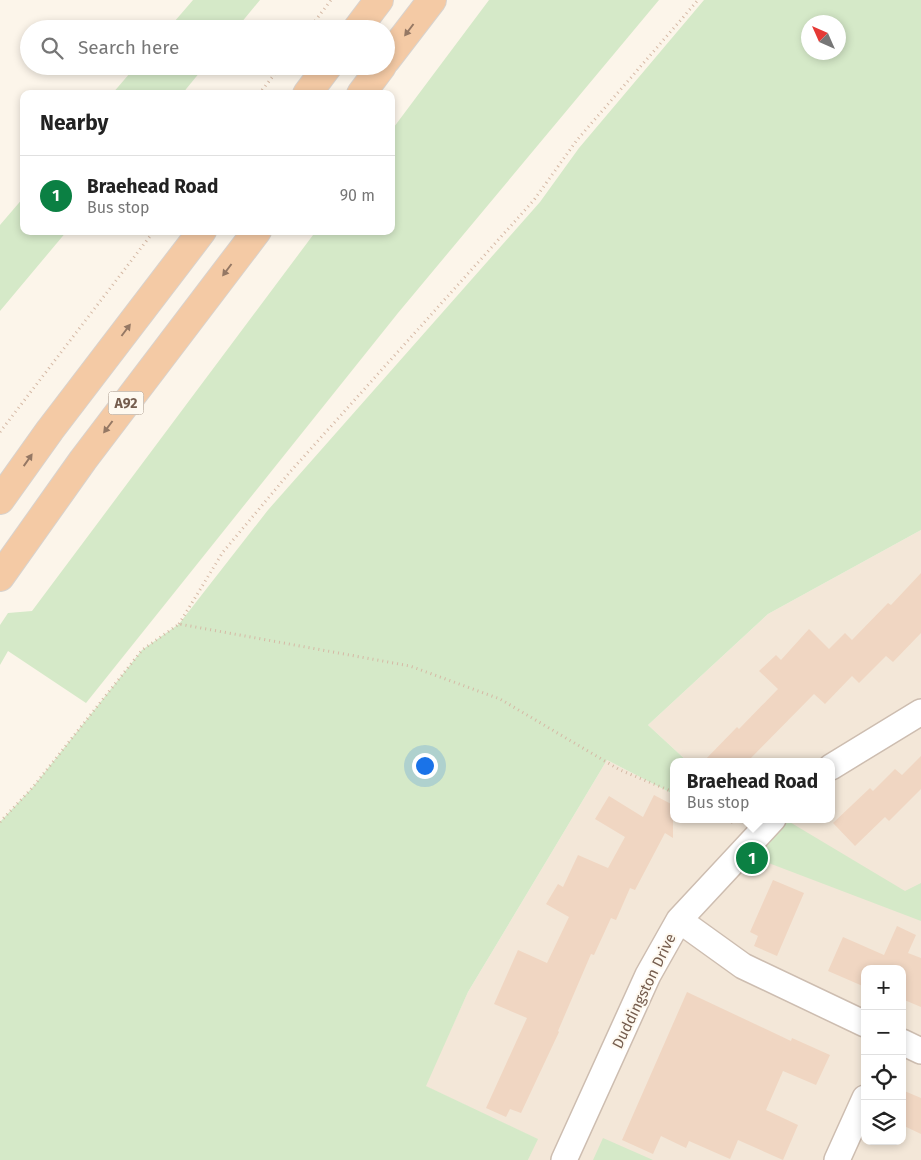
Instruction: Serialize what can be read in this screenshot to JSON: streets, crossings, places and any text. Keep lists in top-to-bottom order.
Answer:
{
  "streets": {
    "highway": ["A92"],
    "street": ["Duddingston Drive"]
  },
  "north": "top left",
  "page": {
    "search": "Search here",
    "heading": "Nearby",
    "list": [
      {
        "mark": "1",
        "name": "Braehead Road",
        "note": "Bus stop",
        "value": "90 m"
      }
    ],
    "popup": ["Braehead Road", "Bus stop"],
    "pins": "1",
    "map_buttons": ["+", "−"]
  }
}
